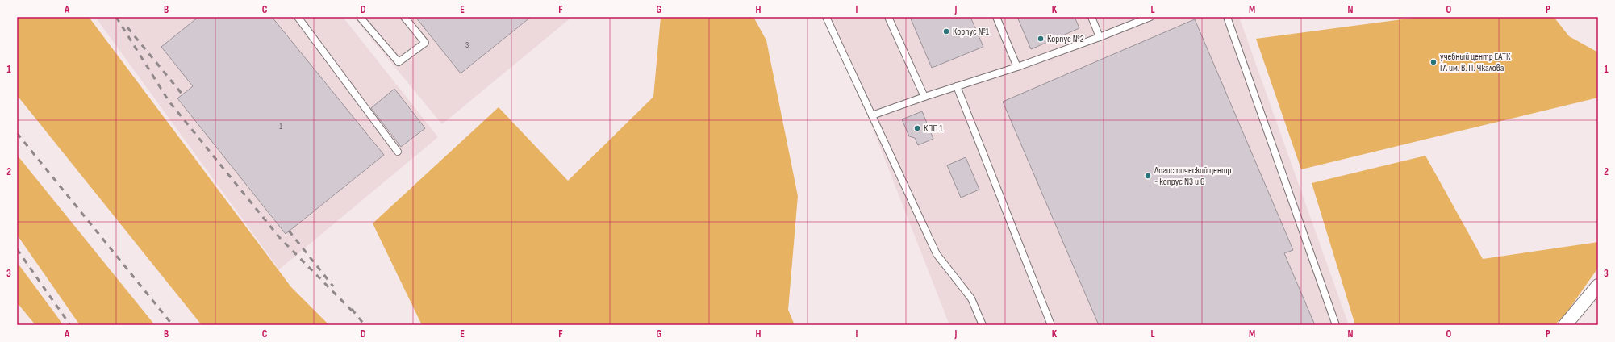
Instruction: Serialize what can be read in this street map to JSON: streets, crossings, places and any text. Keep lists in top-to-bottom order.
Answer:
{
  "places": [
    "Корпус №1",
    "Корпус №2",
    "учебный центр ЕАТК ГА им. В. П. Чкалова",
    "КПП 1",
    "Логистический центр - копрус N3 и 6"
  ],
  "house_numbers": ["3", "1"],
  "grid": {
    "columns": [
      "A",
      "B",
      "C",
      "D",
      "E",
      "F",
      "G",
      "H",
      "I",
      "J",
      "K",
      "L",
      "M",
      "N",
      "O",
      "P"
    ],
    "rows": ["1", "2", "3"]
  }
}
